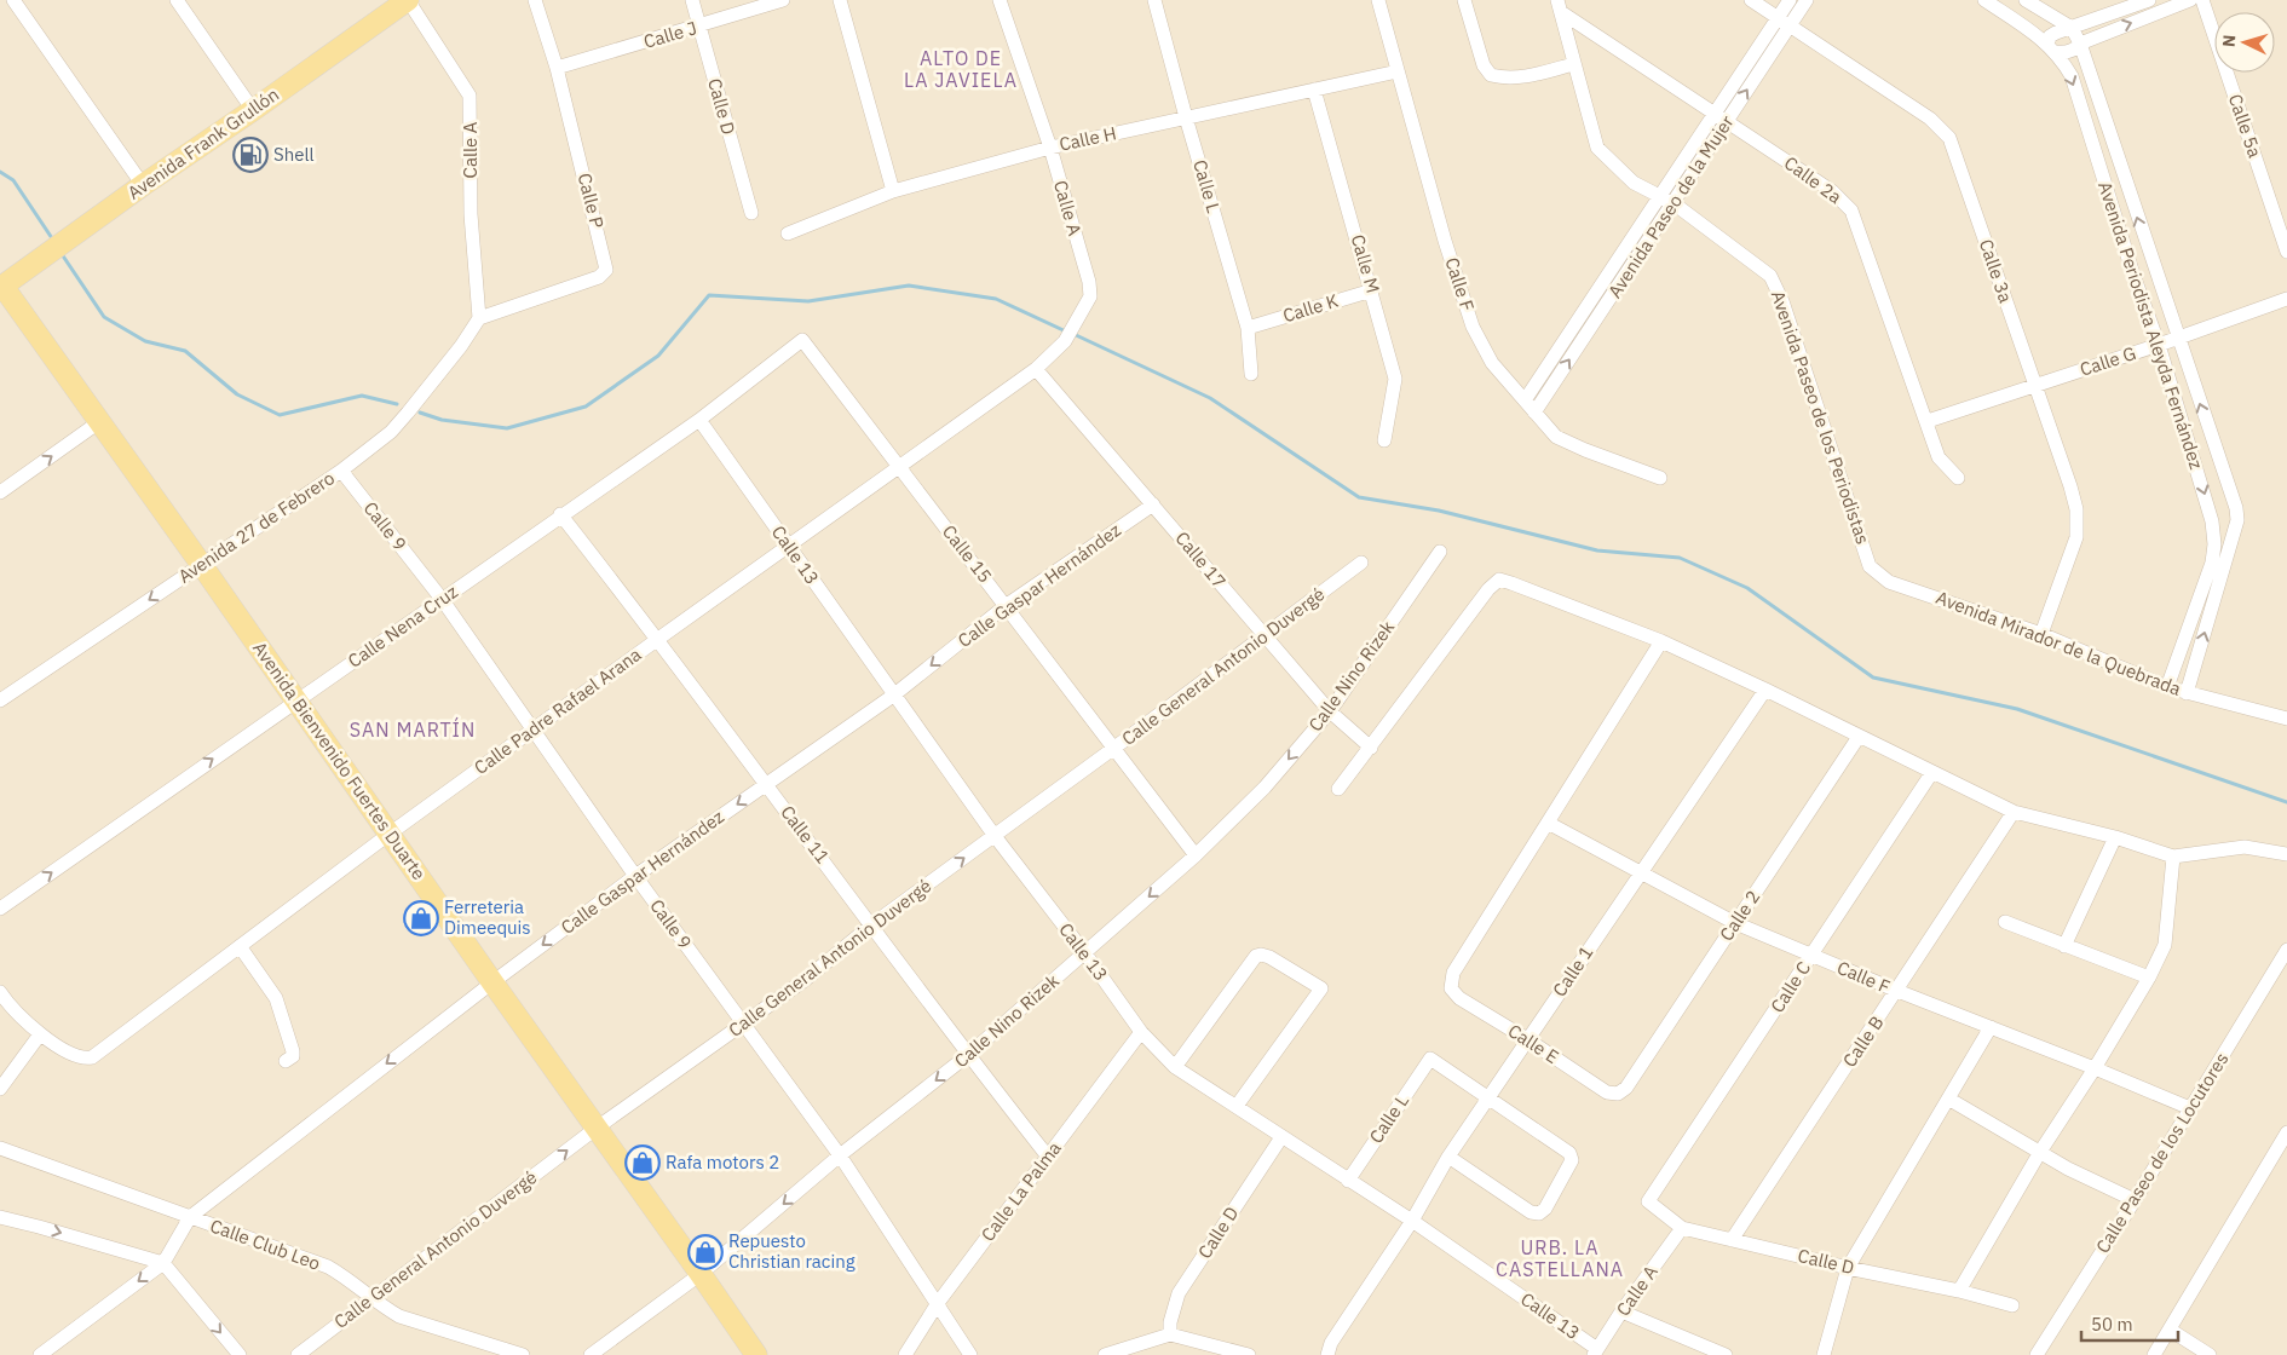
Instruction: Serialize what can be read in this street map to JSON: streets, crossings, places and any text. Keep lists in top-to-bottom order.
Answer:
{
  "streets": {
    "main road": ["Avenida Frank Grullón", "Avenida Bienvenido Fuertes Duarte"],
    "street": [
      "Calle J",
      "Calle D",
      "Calle 5a",
      "Calle H",
      "Calle A",
      "Calle 2a",
      "Calle L",
      "Calle P",
      "Avenida Paseo de la Mujer",
      "Calle M",
      "Calle 3a",
      "Calle F",
      "Calle K",
      "Avenida Periodista Aleyda Fernández",
      "Calle G",
      "Avenida Paseo de los Periodistas",
      "Calle 9",
      "Avenida 27 de Febrero",
      "Calle 15",
      "Calle 13",
      "Calle 17",
      "Calle Gaspar Hernández",
      "Calle Nena Cruz",
      "Avenida Mirador de la Quebrada",
      "Calle General Antonio Duvergé",
      "Calle Nino Rizek",
      "Calle Padre Rafael Arana",
      "Calle 11",
      "Calle 2",
      "Calle 1",
      "Calle C",
      "Calle B",
      "Calle E",
      "Calle Paseo de los Locutores",
      "Calle La Palma",
      "Calle Club Leo"
    ]
  },
  "crossings": [
    ["Calle J", "Calle D"],
    ["Calle J", "Calle P"],
    ["Calle D", "Calle A"],
    ["Calle D", "Calle 13"],
    ["Calle D", "Calle C"],
    ["Calle D", "Calle B"],
    ["Calle H", "Calle A"],
    ["Calle H", "Calle L"],
    ["Calle H", "Calle M"],
    ["Calle H", "Calle F"],
    ["Avenida Frank Grullón", "Calle A"],
    ["Avenida Frank Grullón", "Avenida Bienvenido Fuertes Duarte"],
    ["Calle A", "Calle P"],
    ["Calle A", "Avenida 27 de Febrero"],
    ["Calle A", "Calle 13"],
    ["Calle A", "Calle 17"],
    ["Calle A", "Calle Padre Rafael Arana"],
    ["Calle 2a", "Avenida Paseo de la Mujer"],
    ["Calle 2a", "Calle G"],
    ["Calle 2a", "Avenida Paseo de los Periodistas"],
    ["Calle L", "Calle K"],
    ["Calle L", "Calle 13"],
    ["Calle L", "Calle 1"],
    ["Calle P", "Avenida 27 de Febrero"],
    ["Avenida Paseo de la Mujer", "Calle 3a"],
    ["Avenida Paseo de la Mujer", "Calle F"],
    ["Avenida Paseo de la Mujer", "Avenida Paseo de los Periodistas"],
    ["Calle M", "Calle K"],
    ["Calle 3a", "Calle G"],
    ["Calle 3a", "Avenida Mirador de la Quebrada"],
    ["Calle F", "Calle 2"],
    ["Calle F", "Calle 1"],
    ["Calle F", "Calle C"],
    ["Calle F", "Calle B"],
    ["Calle F", "Calle E"],
    ["Calle F", "Calle Paseo de los Locutores"],
    ["Avenida Periodista Aleyda Fernández", "Calle G"],
    ["Avenida Periodista Aleyda Fernández", "Avenida Mirador de la Quebrada"],
    ["Avenida Paseo de los Periodistas", "Avenida Mirador de la Quebrada"],
    ["Calle 9", "Avenida 27 de Febrero"],
    ["Calle 9", "Calle Gaspar Hernández"],
    ["Calle 9", "Calle Nena Cruz"],
    ["Calle 9", "Calle General Antonio Duvergé"],
    ["Calle 9", "Calle Nino Rizek"],
    ["Calle 9", "Calle Padre Rafael Arana"],
    ["Calle 9", "Calle La Palma"],
    ["Avenida 27 de Febrero", "Avenida Bienvenido Fuertes Duarte"],
    ["Calle 15", "Calle Gaspar Hernández"],
    ["Calle 15", "Calle Nena Cruz"],
    ["Calle 15", "Calle General Antonio Duvergé"],
    ["Calle 15", "Calle Nino Rizek"],
    ["Calle 15", "Calle Padre Rafael Arana"],
    ["Calle 13", "Calle Gaspar Hernández"],
    ["Calle 13", "Calle Nena Cruz"],
    ["Calle 13", "Calle General Antonio Duvergé"],
    ["Calle 13", "Calle Nino Rizek"],
    ["Calle 13", "Calle Padre Rafael Arana"],
    ["Calle 13", "Calle 1"],
    ["Calle 13", "Calle La Palma"],
    ["Calle 17", "Calle Gaspar Hernández"],
    ["Calle 17", "Calle General Antonio Duvergé"],
    ["Calle 17", "Calle Nino Rizek"],
    ["Calle 17", "Calle Padre Rafael Arana"],
    ["Calle Gaspar Hernández", "Avenida Bienvenido Fuertes Duarte"],
    ["Calle Gaspar Hernández", "Calle 11"],
    ["Calle Gaspar Hernández", "Calle Club Leo"],
    ["Calle Nena Cruz", "Avenida Bienvenido Fuertes Duarte"],
    ["Calle Nena Cruz", "Calle 11"],
    ["Calle General Antonio Duvergé", "Avenida Bienvenido Fuertes Duarte"],
    ["Calle General Antonio Duvergé", "Calle 11"],
    ["Calle General Antonio Duvergé", "Calle Club Leo"],
    ["Calle Nino Rizek", "Avenida Bienvenido Fuertes Duarte"],
    ["Calle Nino Rizek", "Calle 11"],
    ["Calle Padre Rafael Arana", "Avenida Bienvenido Fuertes Duarte"],
    ["Calle Padre Rafael Arana", "Calle 11"],
    ["Calle 11", "Calle La Palma"],
    ["Calle 2", "Calle E"],
    ["Calle 1", "Calle E"]
  ],
  "one_way": [
    "Avenida 27 de Febrero",
    "Calle Gaspar Hernández",
    "Calle Nena Cruz",
    "Calle Nino Rizek"
  ],
  "districts": ["ALTO DE LA JAVIELA", "SAN MARTÍN", "URB. LA CASTELLANA"],
  "places": {
    "fuel station": ["Shell"],
    "shop": ["Ferreteria Dimeequis", "Rafa motors 2", "Repuesto Christian racing"]
  },
  "scale_bar": "50 m",
  "north": "left"
}
